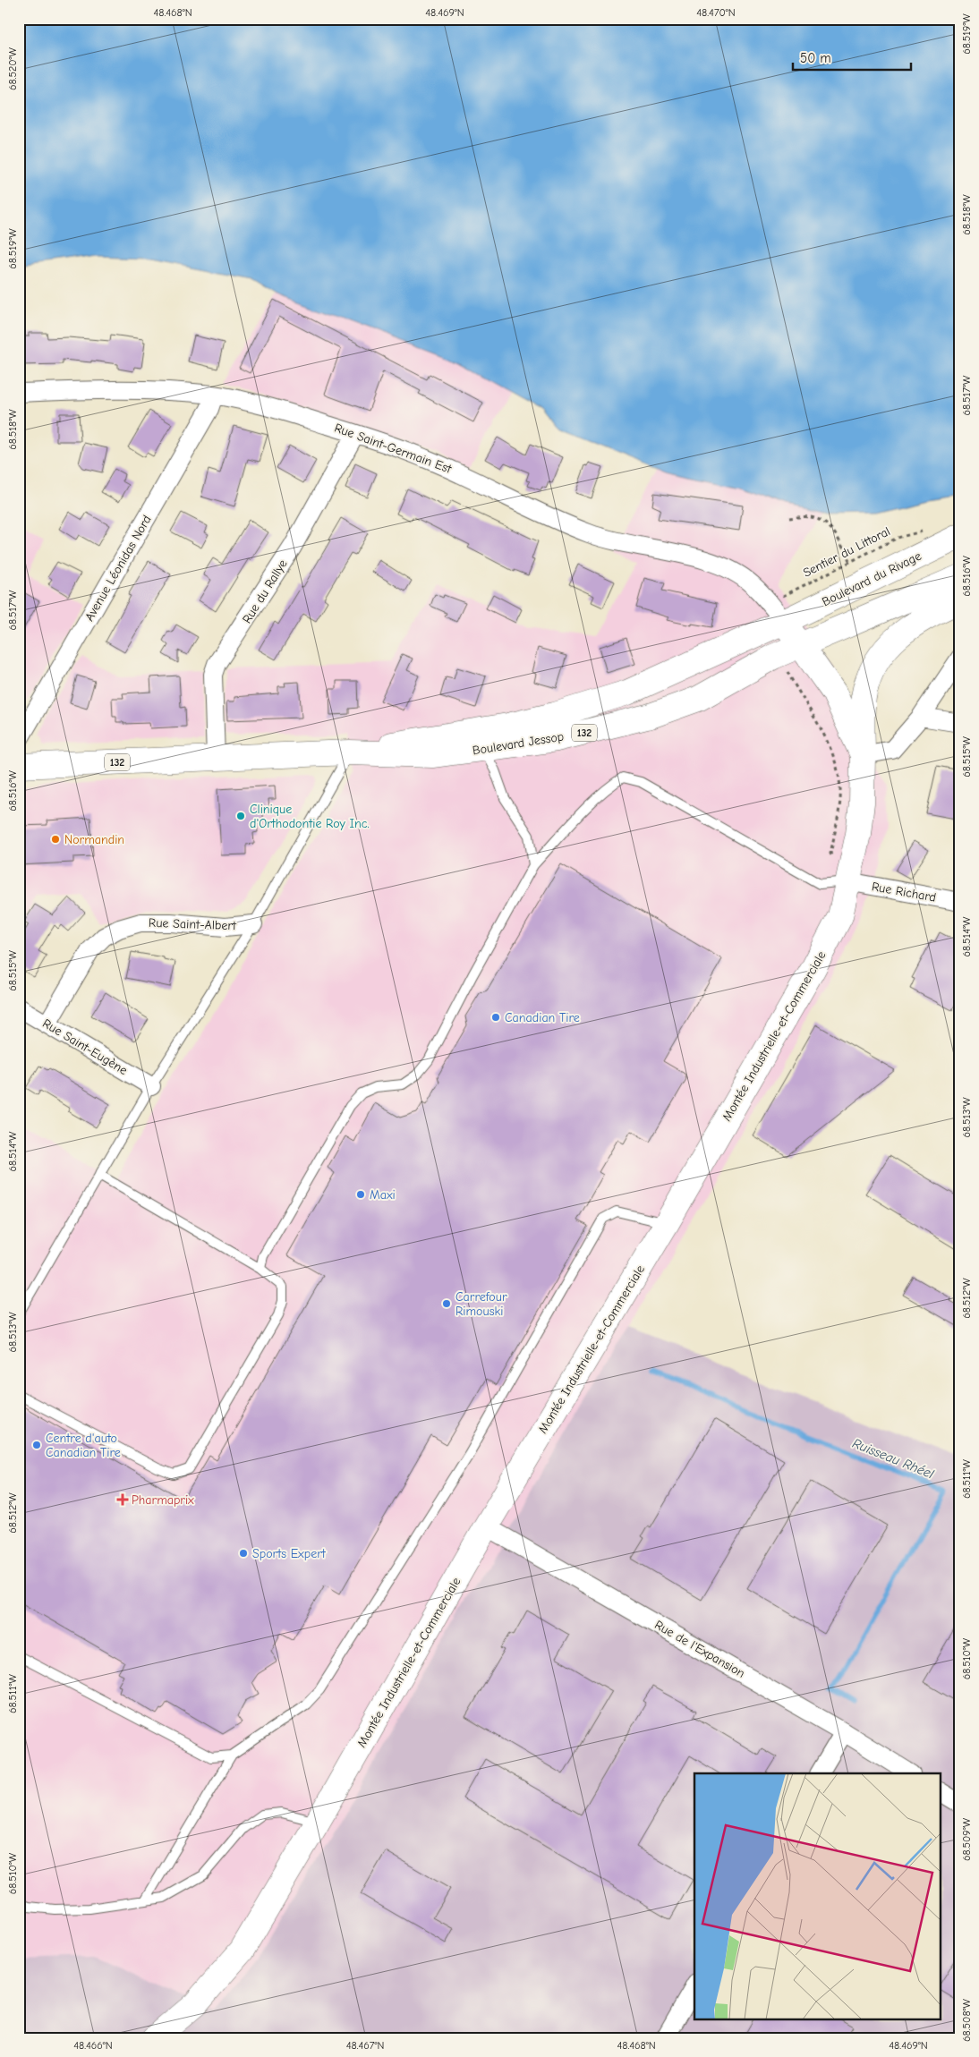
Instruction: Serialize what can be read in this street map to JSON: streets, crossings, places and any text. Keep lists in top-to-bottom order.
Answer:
{
  "streets": {
    "main road": [
      "Boulevard du Rivage",
      "132",
      "Boulevard Jessop",
      "Montée Industrielle-et-Commerciale"
    ],
    "street": [
      "Rue Saint-Germain Est",
      "Avenue Léonidas Nord",
      "Rue du Rallye",
      "Rue Richard",
      "Rue Saint-Albert",
      "Rue Saint-Eugène",
      "Rue de l'Expansion"
    ],
    "path": ["Sentier du Littoral"]
  },
  "crossings": [
    ["Rue Saint-Germain Est", "Avenue Léonidas Nord"],
    ["Rue Saint-Germain Est", "Boulevard du Rivage"],
    ["Rue Saint-Germain Est", "Rue du Rallye"],
    ["Rue Saint-Germain Est", "Boulevard Jessop"],
    ["Rue Saint-Germain Est", "Montée Industrielle-et-Commerciale"],
    ["Boulevard du Rivage", "Boulevard Jessop"],
    ["Boulevard du Rivage", "Montée Industrielle-et-Commerciale"],
    ["Rue du Rallye", "Boulevard Jessop"],
    ["132", "Boulevard Jessop"],
    ["132", "Montée Industrielle-et-Commerciale"],
    ["Boulevard Jessop", "Montée Industrielle-et-Commerciale"],
    ["Rue Richard", "Montée Industrielle-et-Commerciale"],
    ["Rue Saint-Albert", "Rue Saint-Eugène"],
    ["Montée Industrielle-et-Commerciale", "Rue de l'Expansion"]
  ],
  "water": ["Ruisseau Rhéel"],
  "places": {
    "other": [
      "Clinique d'Orthodontie Roy Inc.",
      "Normandin",
      "Canadian Tire",
      "Maxi",
      "Carrefour Rimouski",
      "Centre d'auto Canadian Tire",
      "Sports Expert"
    ],
    "health": ["Pharmaprix"]
  },
  "scale_bar": "50 m",
  "coordinates": [
    "48.468°N",
    "48.469°N",
    "48.470°N",
    "68.519°W",
    "68.520°W",
    "68.518°W",
    "68.517°W",
    "68.516°W",
    "68.515°W",
    "68.514°W",
    "68.513°W",
    "68.512°W",
    "68.511°W",
    "68.510°W",
    "68.509°W",
    "68.508°W",
    "48.466°N",
    "48.467°N"
  ]
}
